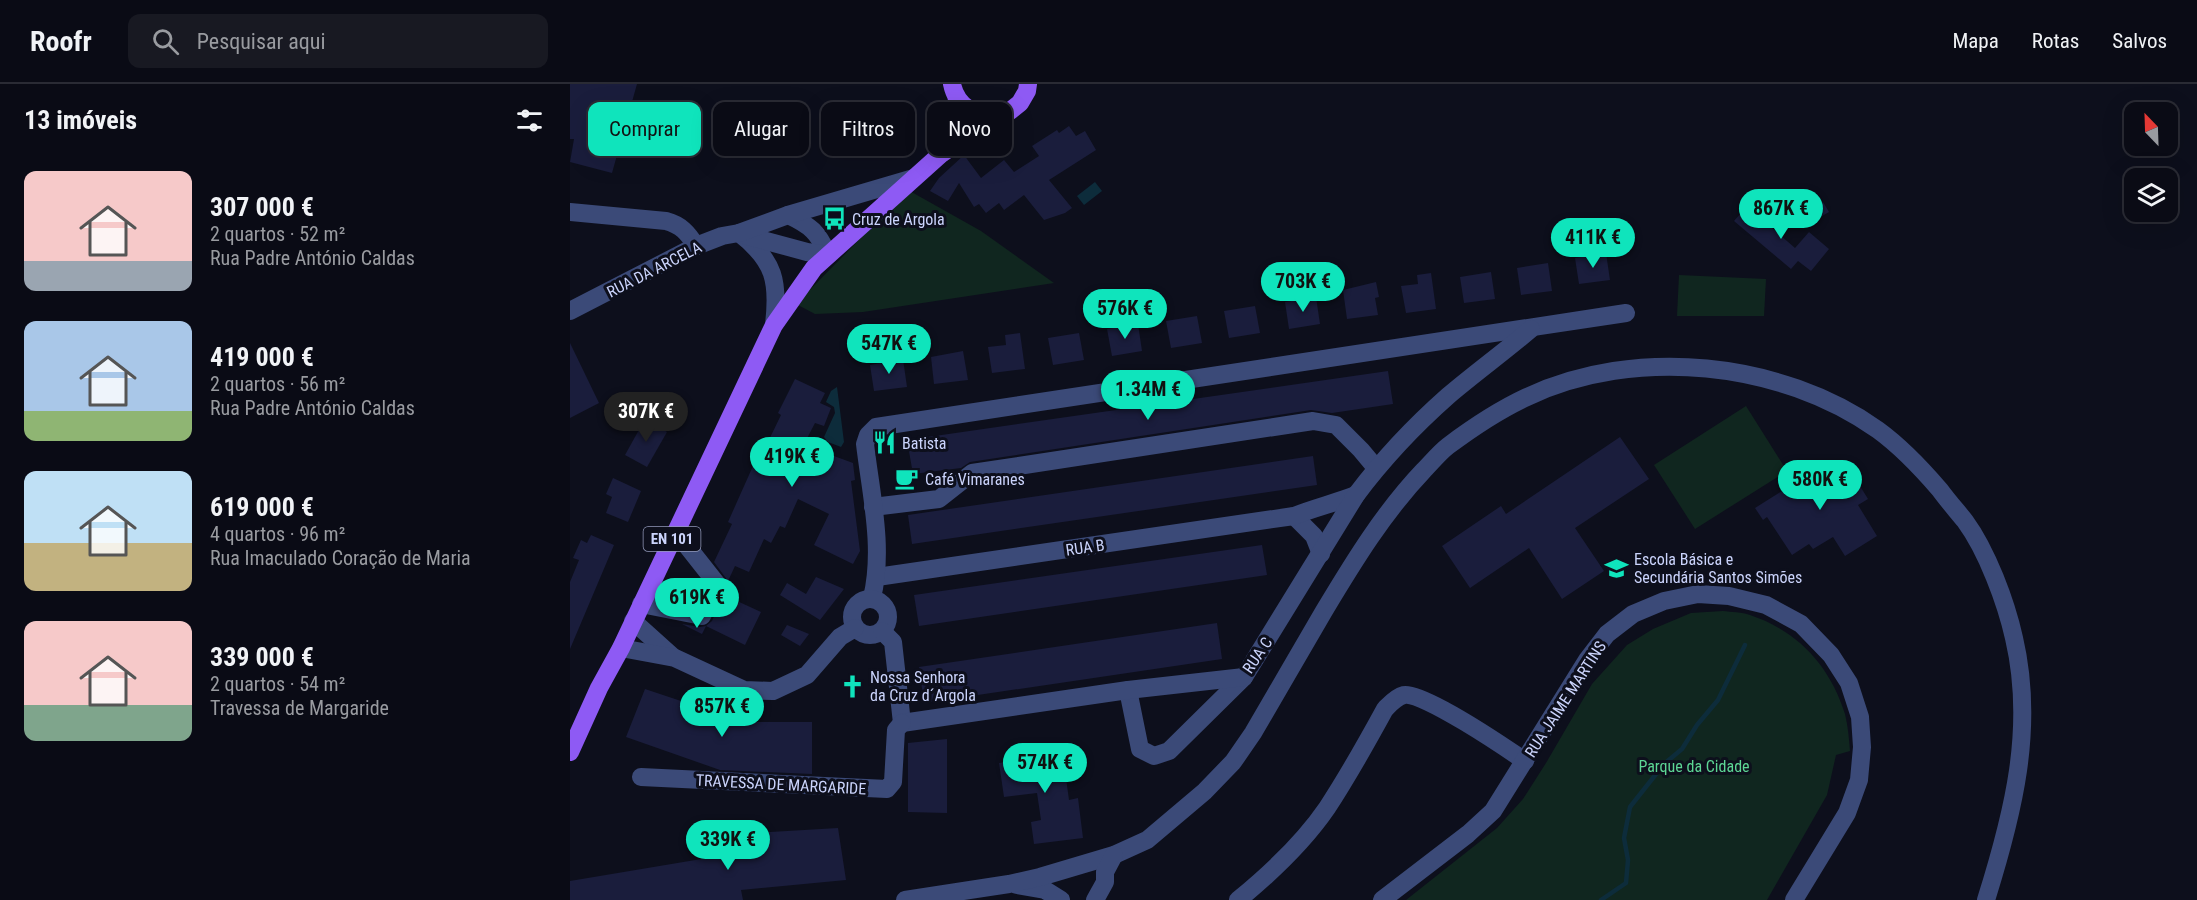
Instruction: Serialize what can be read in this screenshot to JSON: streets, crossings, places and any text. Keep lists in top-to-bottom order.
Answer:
{
  "streets": {
    "main road": ["EN 101"],
    "street": [
      "RUA DA ARCELA",
      "RUA B",
      "RUA C",
      "RUA JAIME MARTINS",
      "TRAVESSA DE MARGARIDE"
    ]
  },
  "crossings": [
    ["RUA DA ARCELA", "EN 101"],
    ["RUA B", "RUA C"],
    ["RUA C", "TRAVESSA DE MARGARIDE"]
  ],
  "parks": ["Parque da Cidade"],
  "places": {
    "bus stop": ["Cruz de Argola"],
    "restaurant": ["Batista"],
    "cafe": ["Café Vimaranes"],
    "school or university": ["Escola Básica e Secundária Santos Simões"],
    "church": ["Nossa Senhora da Cruz d´Argola"]
  },
  "north": "top left",
  "page": {
    "header": "Roofr",
    "search": "Pesquisar aqui",
    "nav": ["Mapa", "Rotas", "Salvos"],
    "heading": "13 imóveis",
    "chip": [
      "Comprar",
      "Alugar",
      "Filtros",
      "Novo"
    ],
    "list": [
      {
        "name": "307 000 €",
        "note": "2 quartos · 52 m² · Rua Padre António Caldas"
      },
      {
        "name": "419 000 €",
        "note": "2 quartos · 56 m² · Rua Padre António Caldas"
      },
      {
        "name": "619 000 €",
        "note": "4 quartos · 96 m² · Rua Imaculado Coração de Maria"
      },
      {
        "name": "339 000 €",
        "note": "2 quartos · 54 m² · Travessa de Margaride"
      }
    ],
    "price": [
      "867K €",
      "411K €",
      "703K €",
      "576K €",
      "547K €",
      "1.34M €",
      "307K €",
      "419K €",
      "580K €",
      "619K €",
      "857K €",
      "574K €",
      "339K €"
    ]
  }
}
